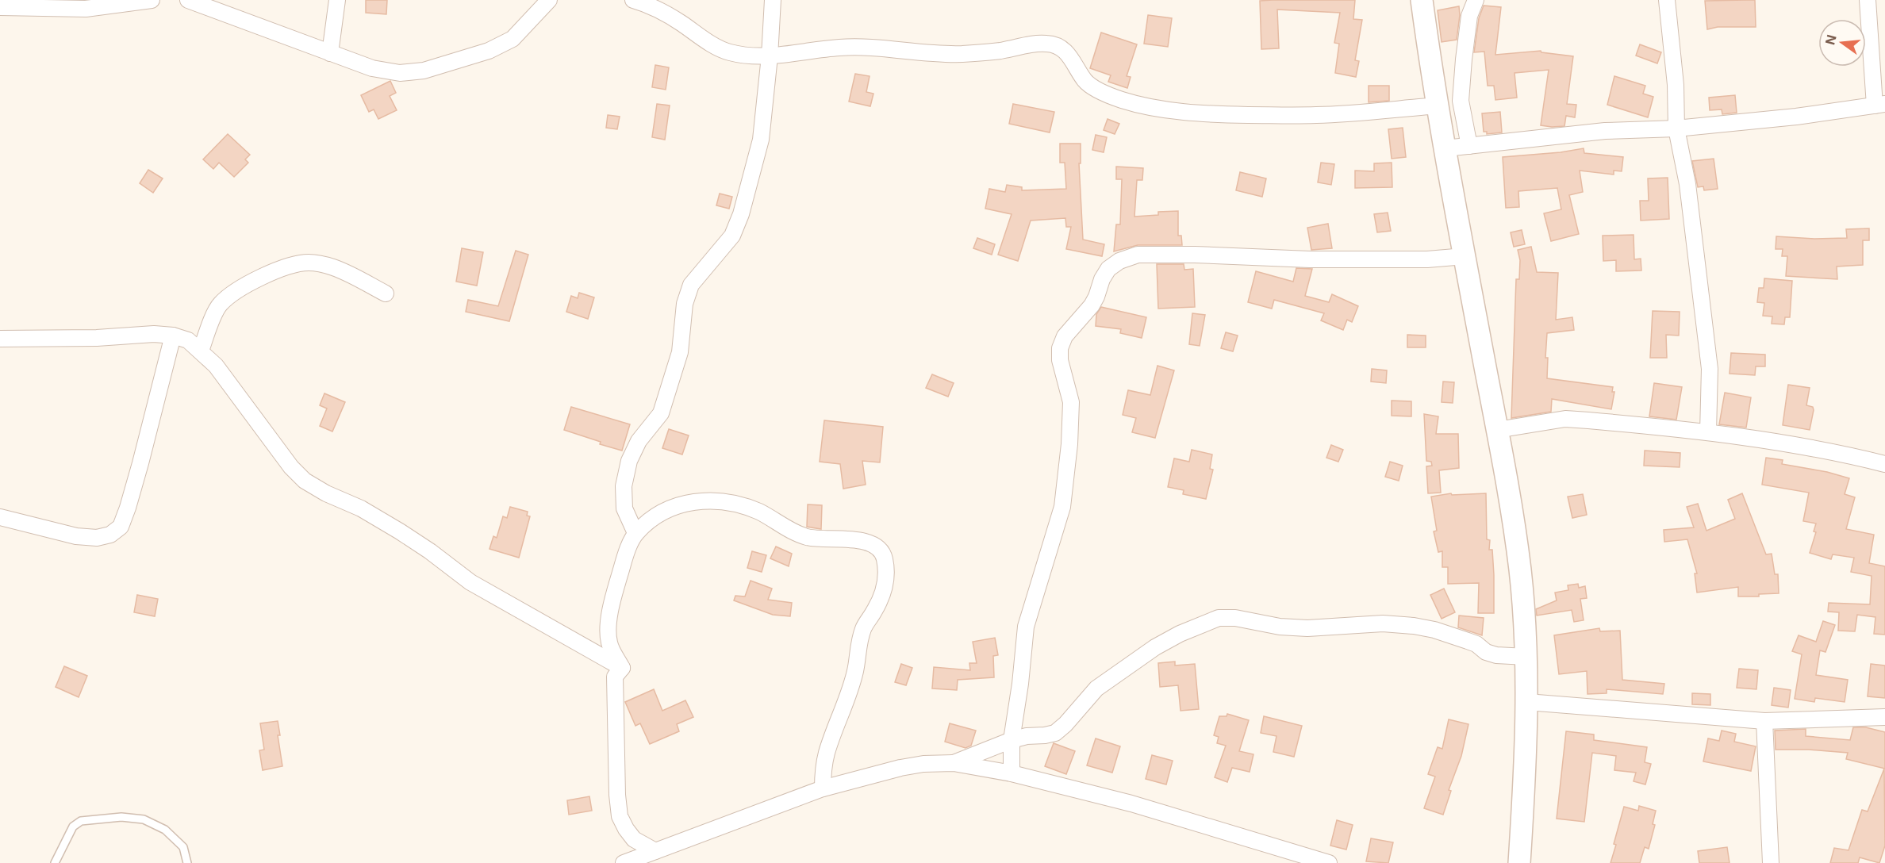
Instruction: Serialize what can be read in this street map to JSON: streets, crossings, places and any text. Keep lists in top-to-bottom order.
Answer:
{
  "north": "left"
}
